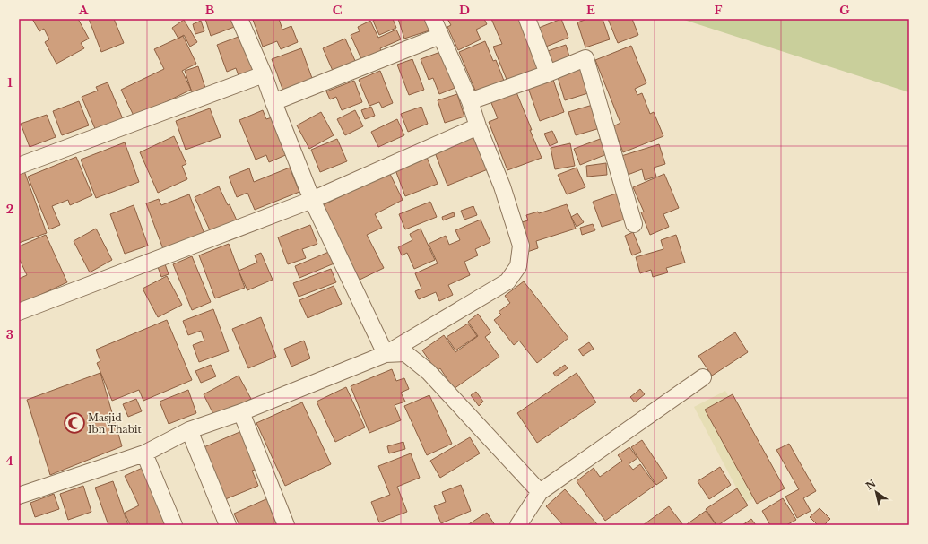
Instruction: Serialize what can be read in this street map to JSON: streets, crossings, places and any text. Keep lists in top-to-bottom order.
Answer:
{
  "places": {
    "mosque": ["Masjid Ibn Thabit"]
  },
  "north": "top left",
  "grid": {
    "columns": [
      "A",
      "B",
      "C",
      "D",
      "E",
      "F",
      "G"
    ],
    "rows": [
      "1",
      "2",
      "3",
      "4"
    ]
  }
}
